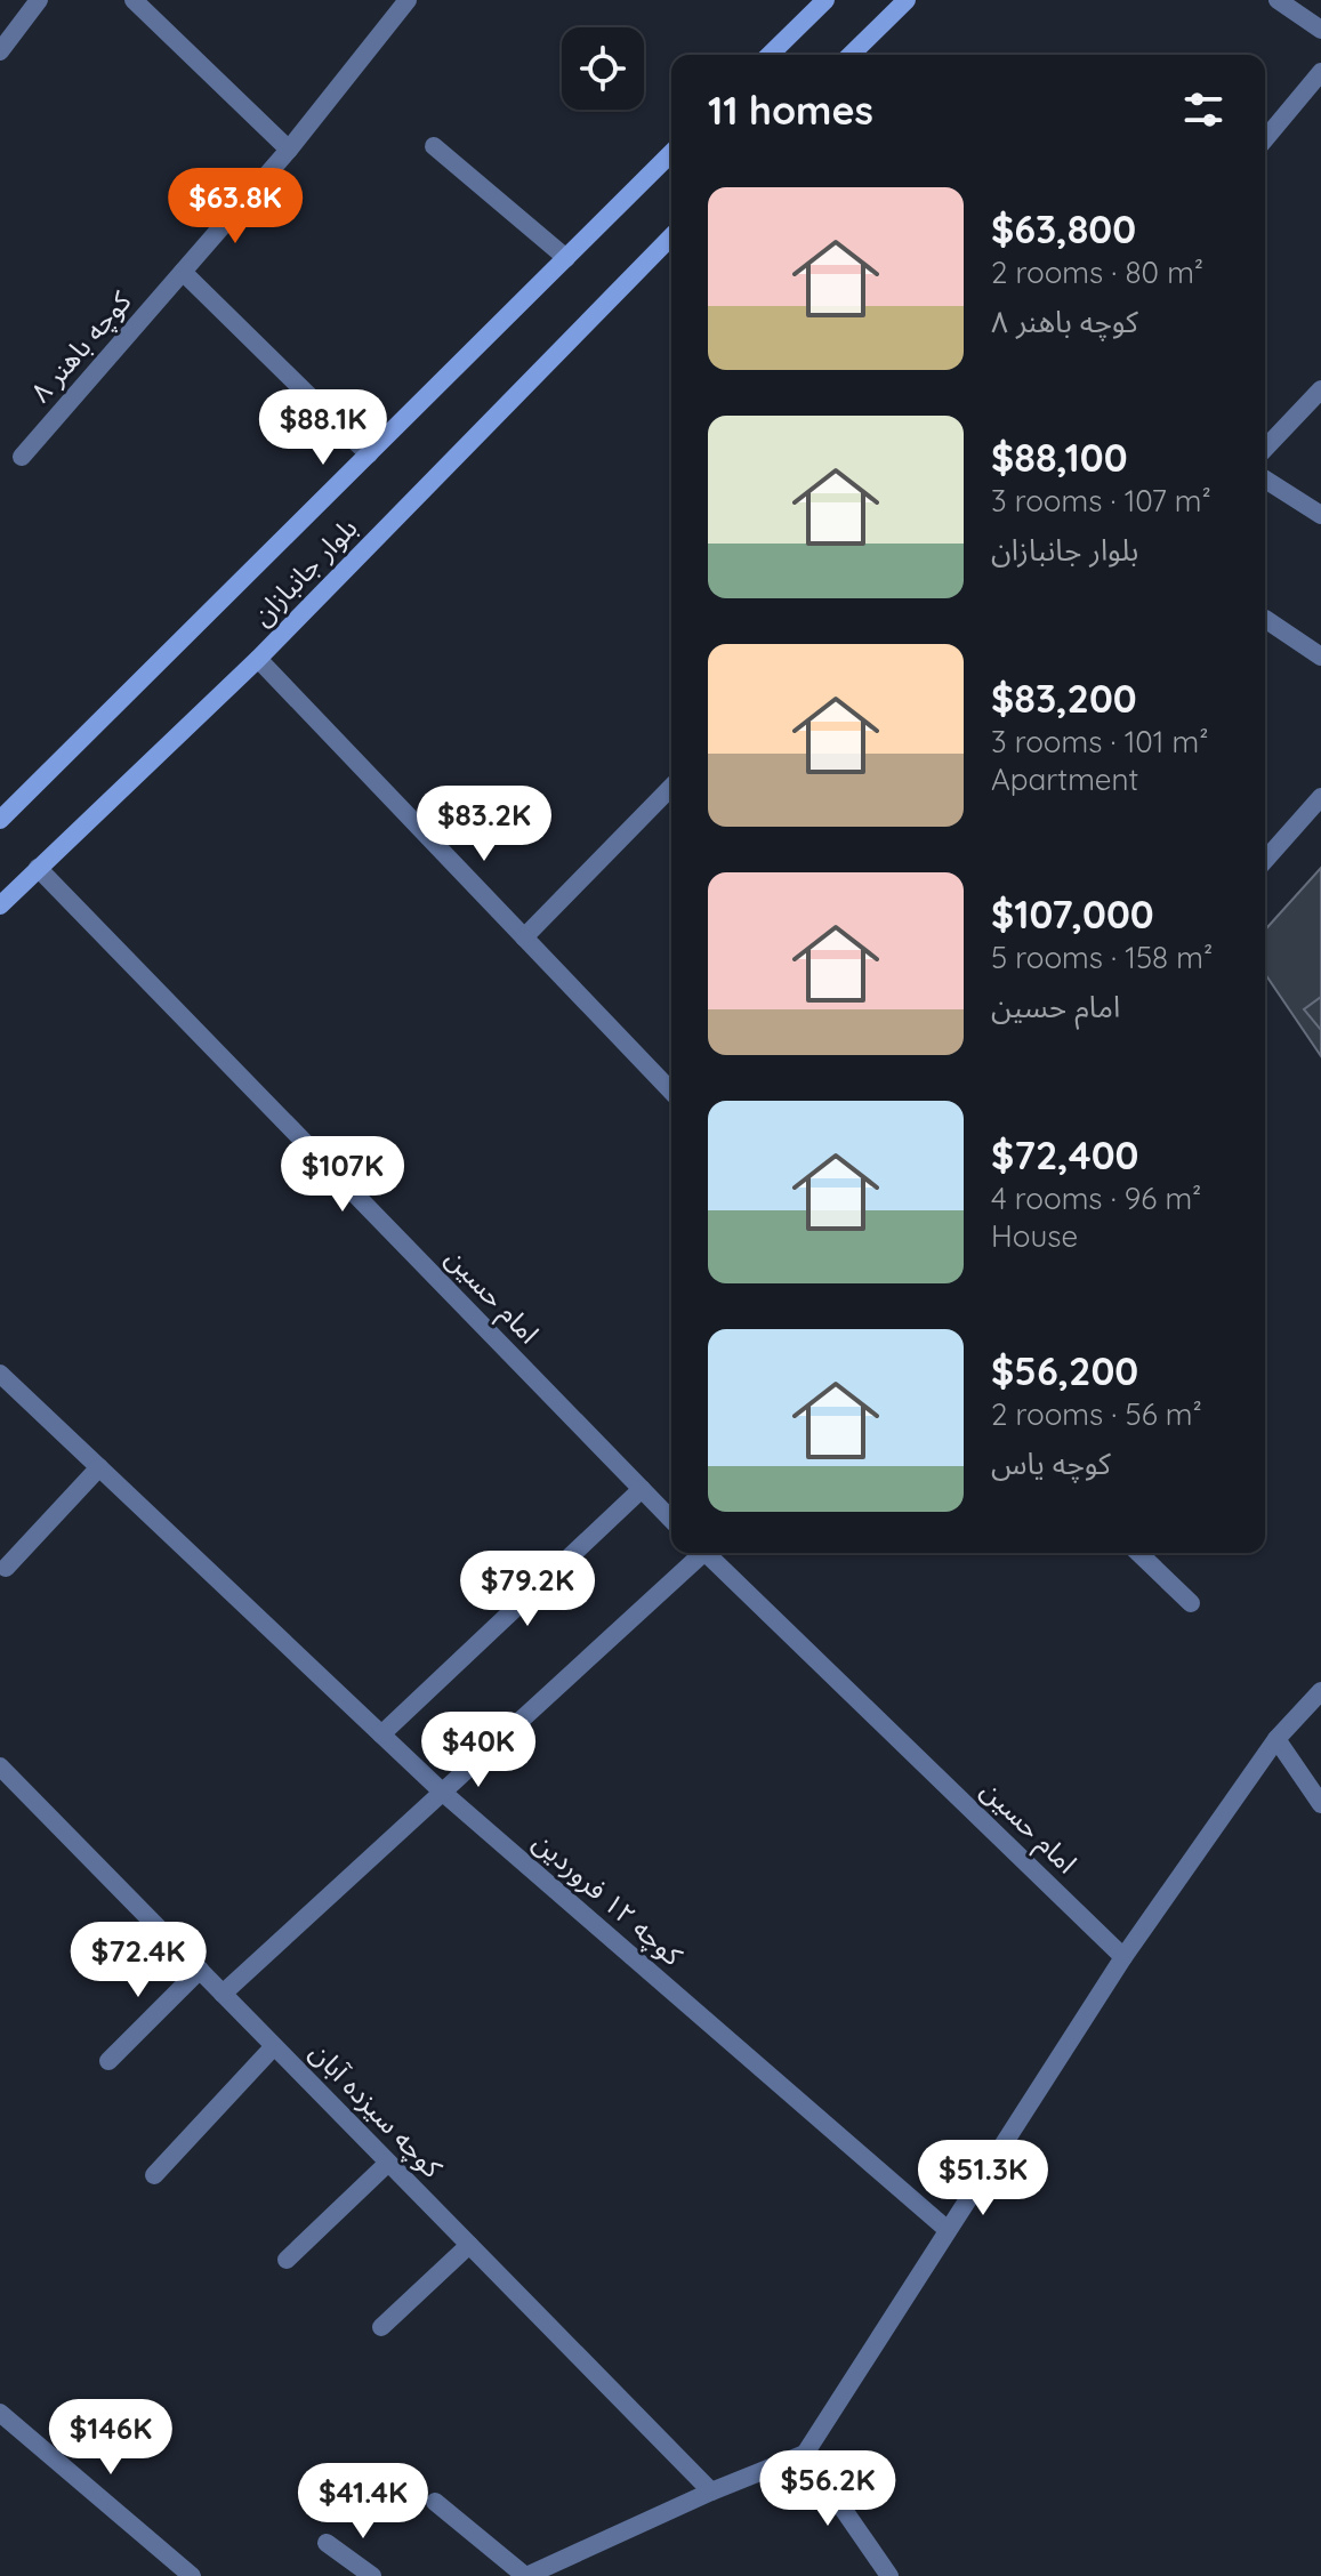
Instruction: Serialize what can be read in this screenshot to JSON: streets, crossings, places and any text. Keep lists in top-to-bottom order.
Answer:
{
  "streets": {
    "main road": ["بلوار جانبازان"],
    "street": [
      "کوچه باهنر ۸",
      "امام حسین",
      "کوچه ۱۲ فروردین",
      "کوچه سیزده آبان"
    ]
  },
  "crossings": [
    ["بلوار جانبازان", "امام حسین"]
  ],
  "page": {
    "heading": "11 homes",
    "list": [
      {
        "name": "$63,800",
        "note": "2 rooms · 80 m² · کوچه باهنر ۸"
      },
      {
        "name": "$88,100",
        "note": "3 rooms · 107 m² · بلوار جانبازان"
      },
      {
        "name": "$83,200",
        "note": "3 rooms · 101 m² · Apartment"
      },
      {
        "name": "$107,000",
        "note": "5 rooms · 158 m² · امام حسین"
      },
      {
        "name": "$72,400",
        "note": "4 rooms · 96 m² · House"
      },
      {
        "name": "$56,200",
        "note": "2 rooms · 56 m² · کوچه یاس"
      }
    ],
    "price": [
      "$63.8K",
      "$88.1K",
      "$83.2K",
      "$107K",
      "$79.2K",
      "$40K",
      "$72.4K",
      "$51.3K",
      "$146K",
      "$56.2K",
      "$41.4K"
    ]
  }
}
